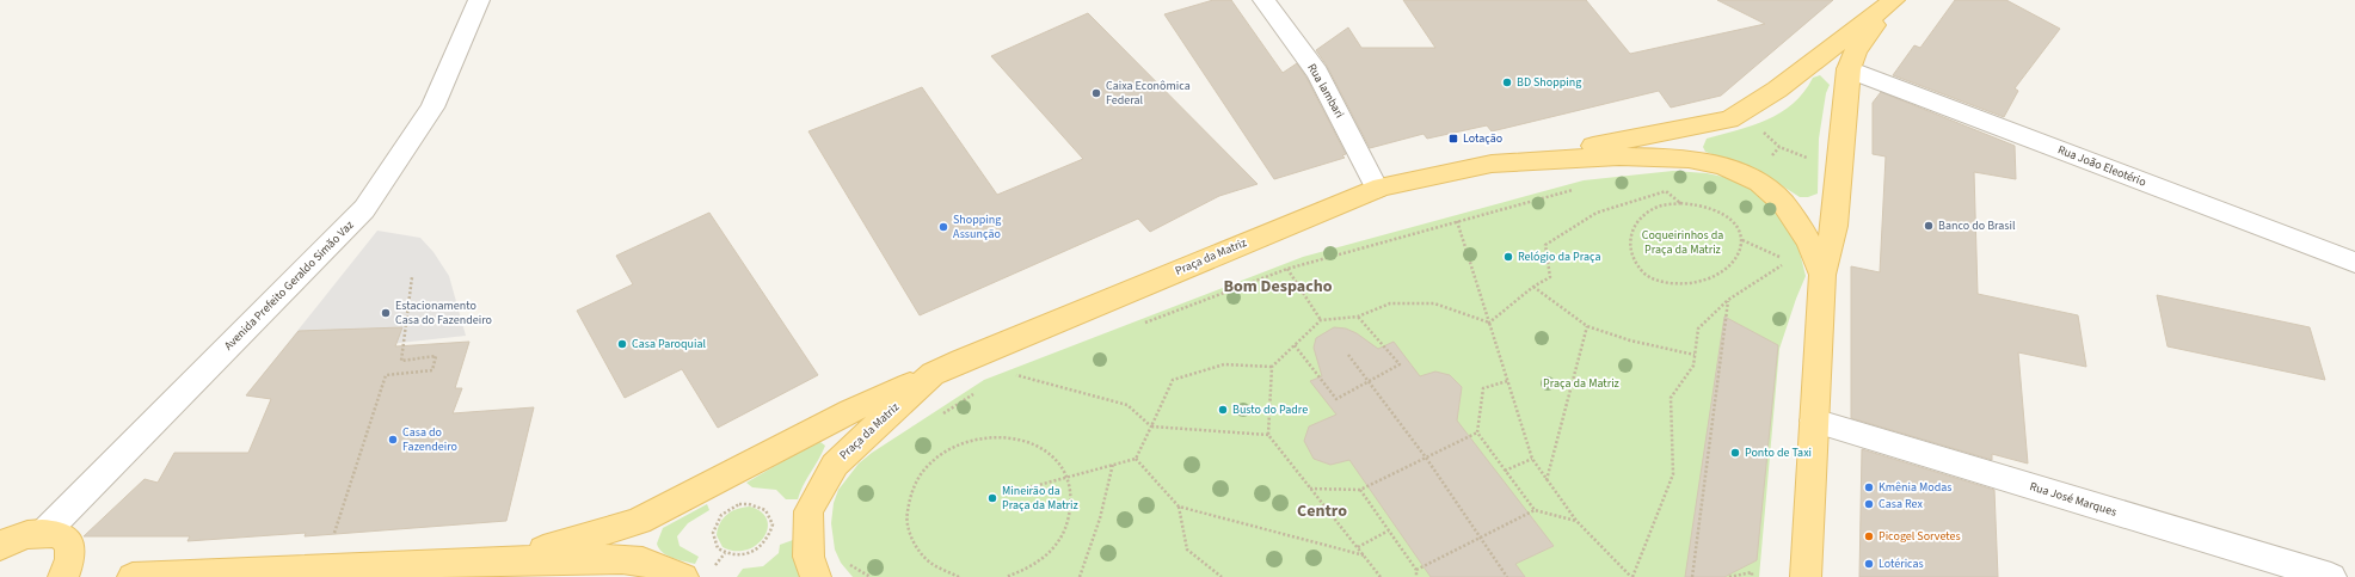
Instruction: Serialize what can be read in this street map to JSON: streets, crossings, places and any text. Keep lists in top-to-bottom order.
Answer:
{
  "streets": {
    "main road": ["Praça da Matriz"],
    "street": [
      "Rua lambari",
      "Rua João Eleotério",
      "Avenida Prefeito Geraldo Simão Vaz",
      "Rua José Marques"
    ]
  },
  "crossings": [
    ["Rua lambari", "Praça da Matriz"],
    ["Praça da Matriz", "Rua José Marques"]
  ],
  "districts": ["Bom Despacho", "Centro"],
  "parks": ["Coqueirinhos da Praça da Matriz", "Praça da Matriz"],
  "places": {
    "other": [
      "BD Shopping",
      "Caixa Econômica Federal",
      "Banco do Brasil",
      "Shopping Assunção",
      "Relógio da Praça",
      "Estacionamento Casa do Fazendeiro",
      "Casa Paroquial",
      "Busto do Padre",
      "Casa do Fazendeiro",
      "Ponto de Taxi",
      "Kmênia Modas",
      "Mineirão da Praça da Matriz",
      "Casa Rex",
      "Picogel Sorvetes",
      "Lotéricas"
    ],
    "transit": ["Lotação"]
  }
}
